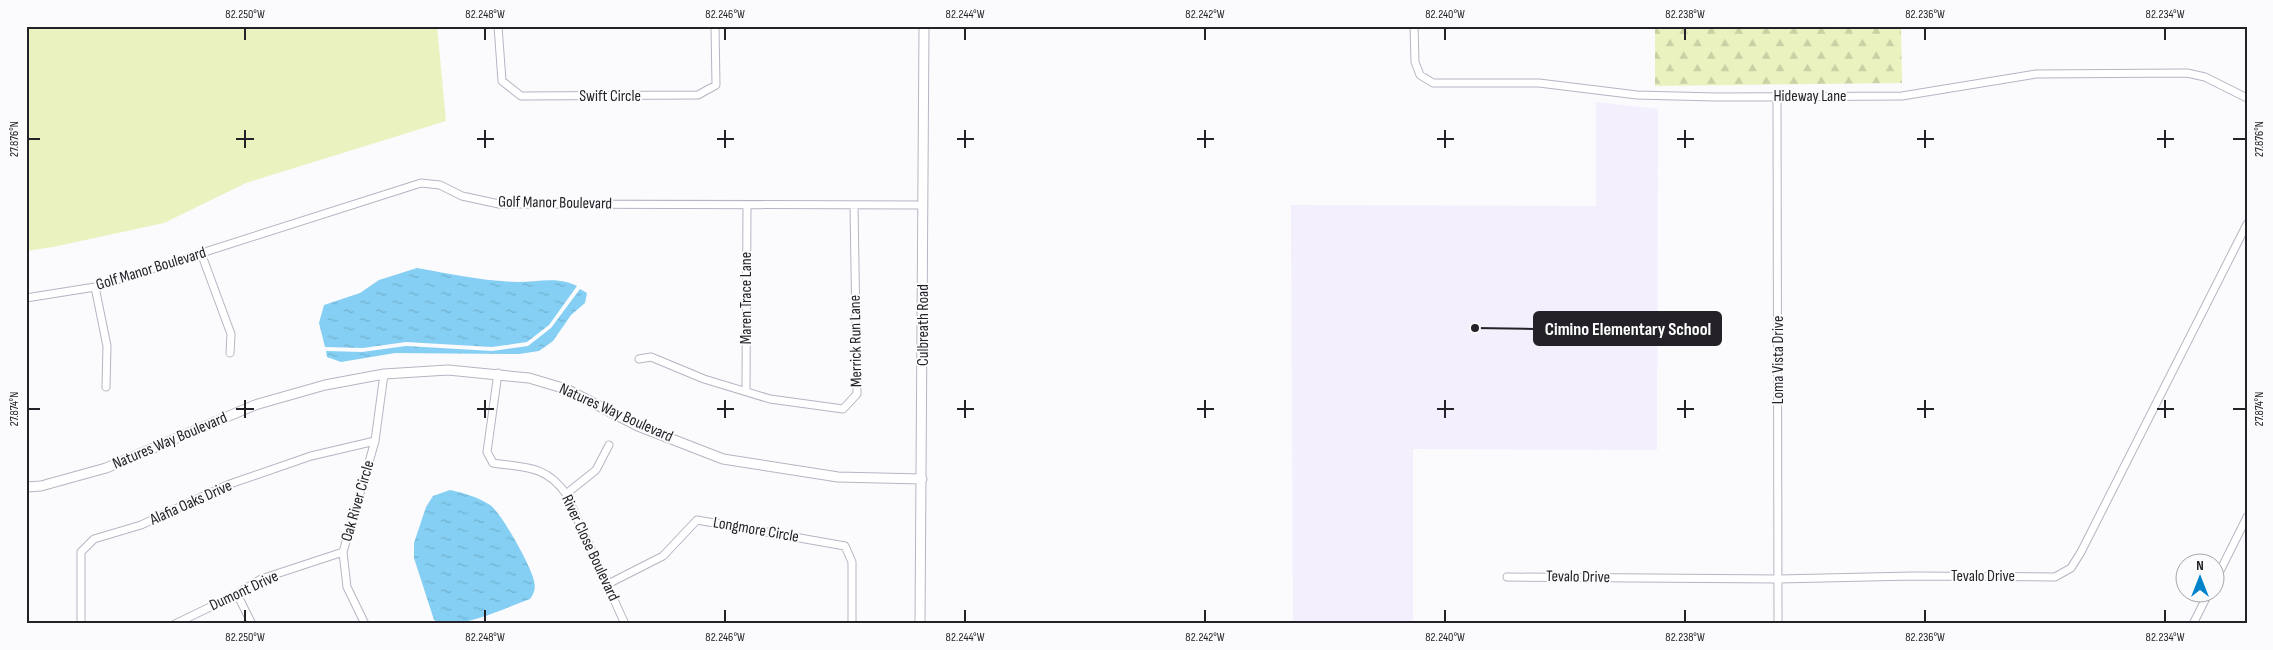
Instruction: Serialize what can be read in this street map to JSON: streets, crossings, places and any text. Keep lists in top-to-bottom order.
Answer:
{
  "streets": {
    "street": [
      "Swift Circle",
      "Hideway Lane",
      "Golf Manor Boulevard",
      "Maren Trace Lane",
      "Culbreath Road",
      "Merrick Run Lane",
      "Loma Vista Drive",
      "Natures Way Boulevard",
      "Oak River Circle",
      "Alafia Oaks Drive",
      "Longmore Circle",
      "River Close Boulevard",
      "Tevalo Drive",
      "Dumont Drive"
    ]
  },
  "crossings": [
    ["Hideway Lane", "Loma Vista Drive"],
    ["Golf Manor Boulevard", "Maren Trace Lane"],
    ["Golf Manor Boulevard", "Culbreath Road"],
    ["Golf Manor Boulevard", "Merrick Run Lane"],
    ["Maren Trace Lane", "Merrick Run Lane"],
    ["Culbreath Road", "Natures Way Boulevard"],
    ["Loma Vista Drive", "Tevalo Drive"],
    ["Natures Way Boulevard", "Oak River Circle"],
    ["Natures Way Boulevard", "River Close Boulevard"],
    ["Oak River Circle", "Alafia Oaks Drive"],
    ["Oak River Circle", "Dumont Drive"],
    ["Longmore Circle", "River Close Boulevard"]
  ],
  "places": ["Cimino Elementary School"],
  "north": "top",
  "coordinates": [
    "82.250°W",
    "82.248°W",
    "82.246°W",
    "82.244°W",
    "82.242°W",
    "82.240°W",
    "82.238°W",
    "82.236°W",
    "82.234°W",
    "27.876°N",
    "27.874°N"
  ]
}
